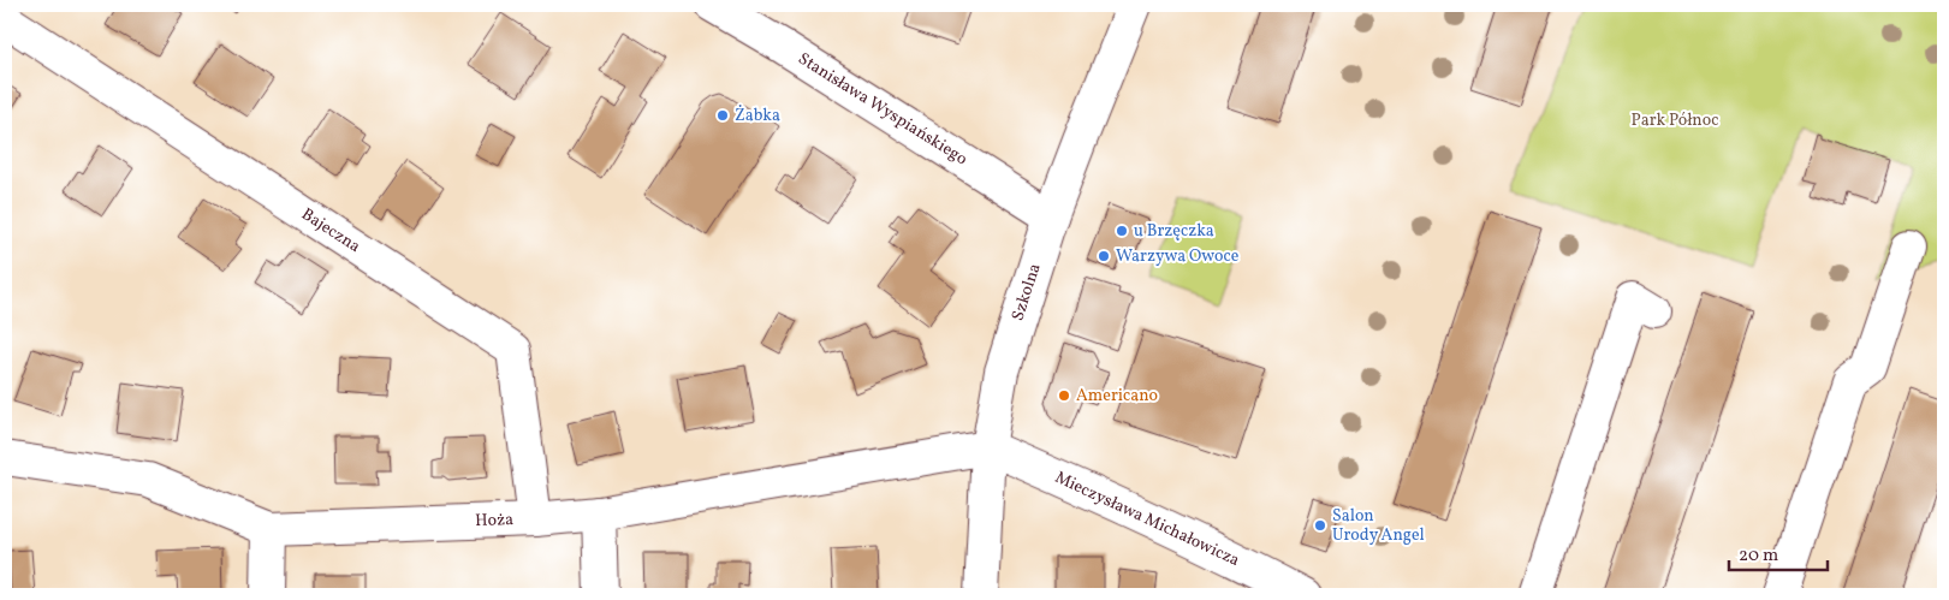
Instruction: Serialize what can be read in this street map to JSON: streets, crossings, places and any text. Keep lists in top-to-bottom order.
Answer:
{
  "streets": {
    "street": [
      "Stanisława Wyspiańskiego",
      "Bajeczna",
      "Szkolna",
      "Mieczysława Michałowicza",
      "Hoża"
    ]
  },
  "crossings": [
    ["Stanisława Wyspiańskiego", "Szkolna"],
    ["Bajeczna", "Hoża"],
    ["Szkolna", "Mieczysława Michałowicza"],
    ["Szkolna", "Hoża"],
    ["Mieczysława Michałowicza", "Hoża"]
  ],
  "parks": ["Park Północ"],
  "places": [
    "Żabka",
    "u Brzęczka",
    "Warzywa Owoce",
    "Americano",
    "Salon Urody Angel"
  ],
  "scale_bar": "20 m"
}
